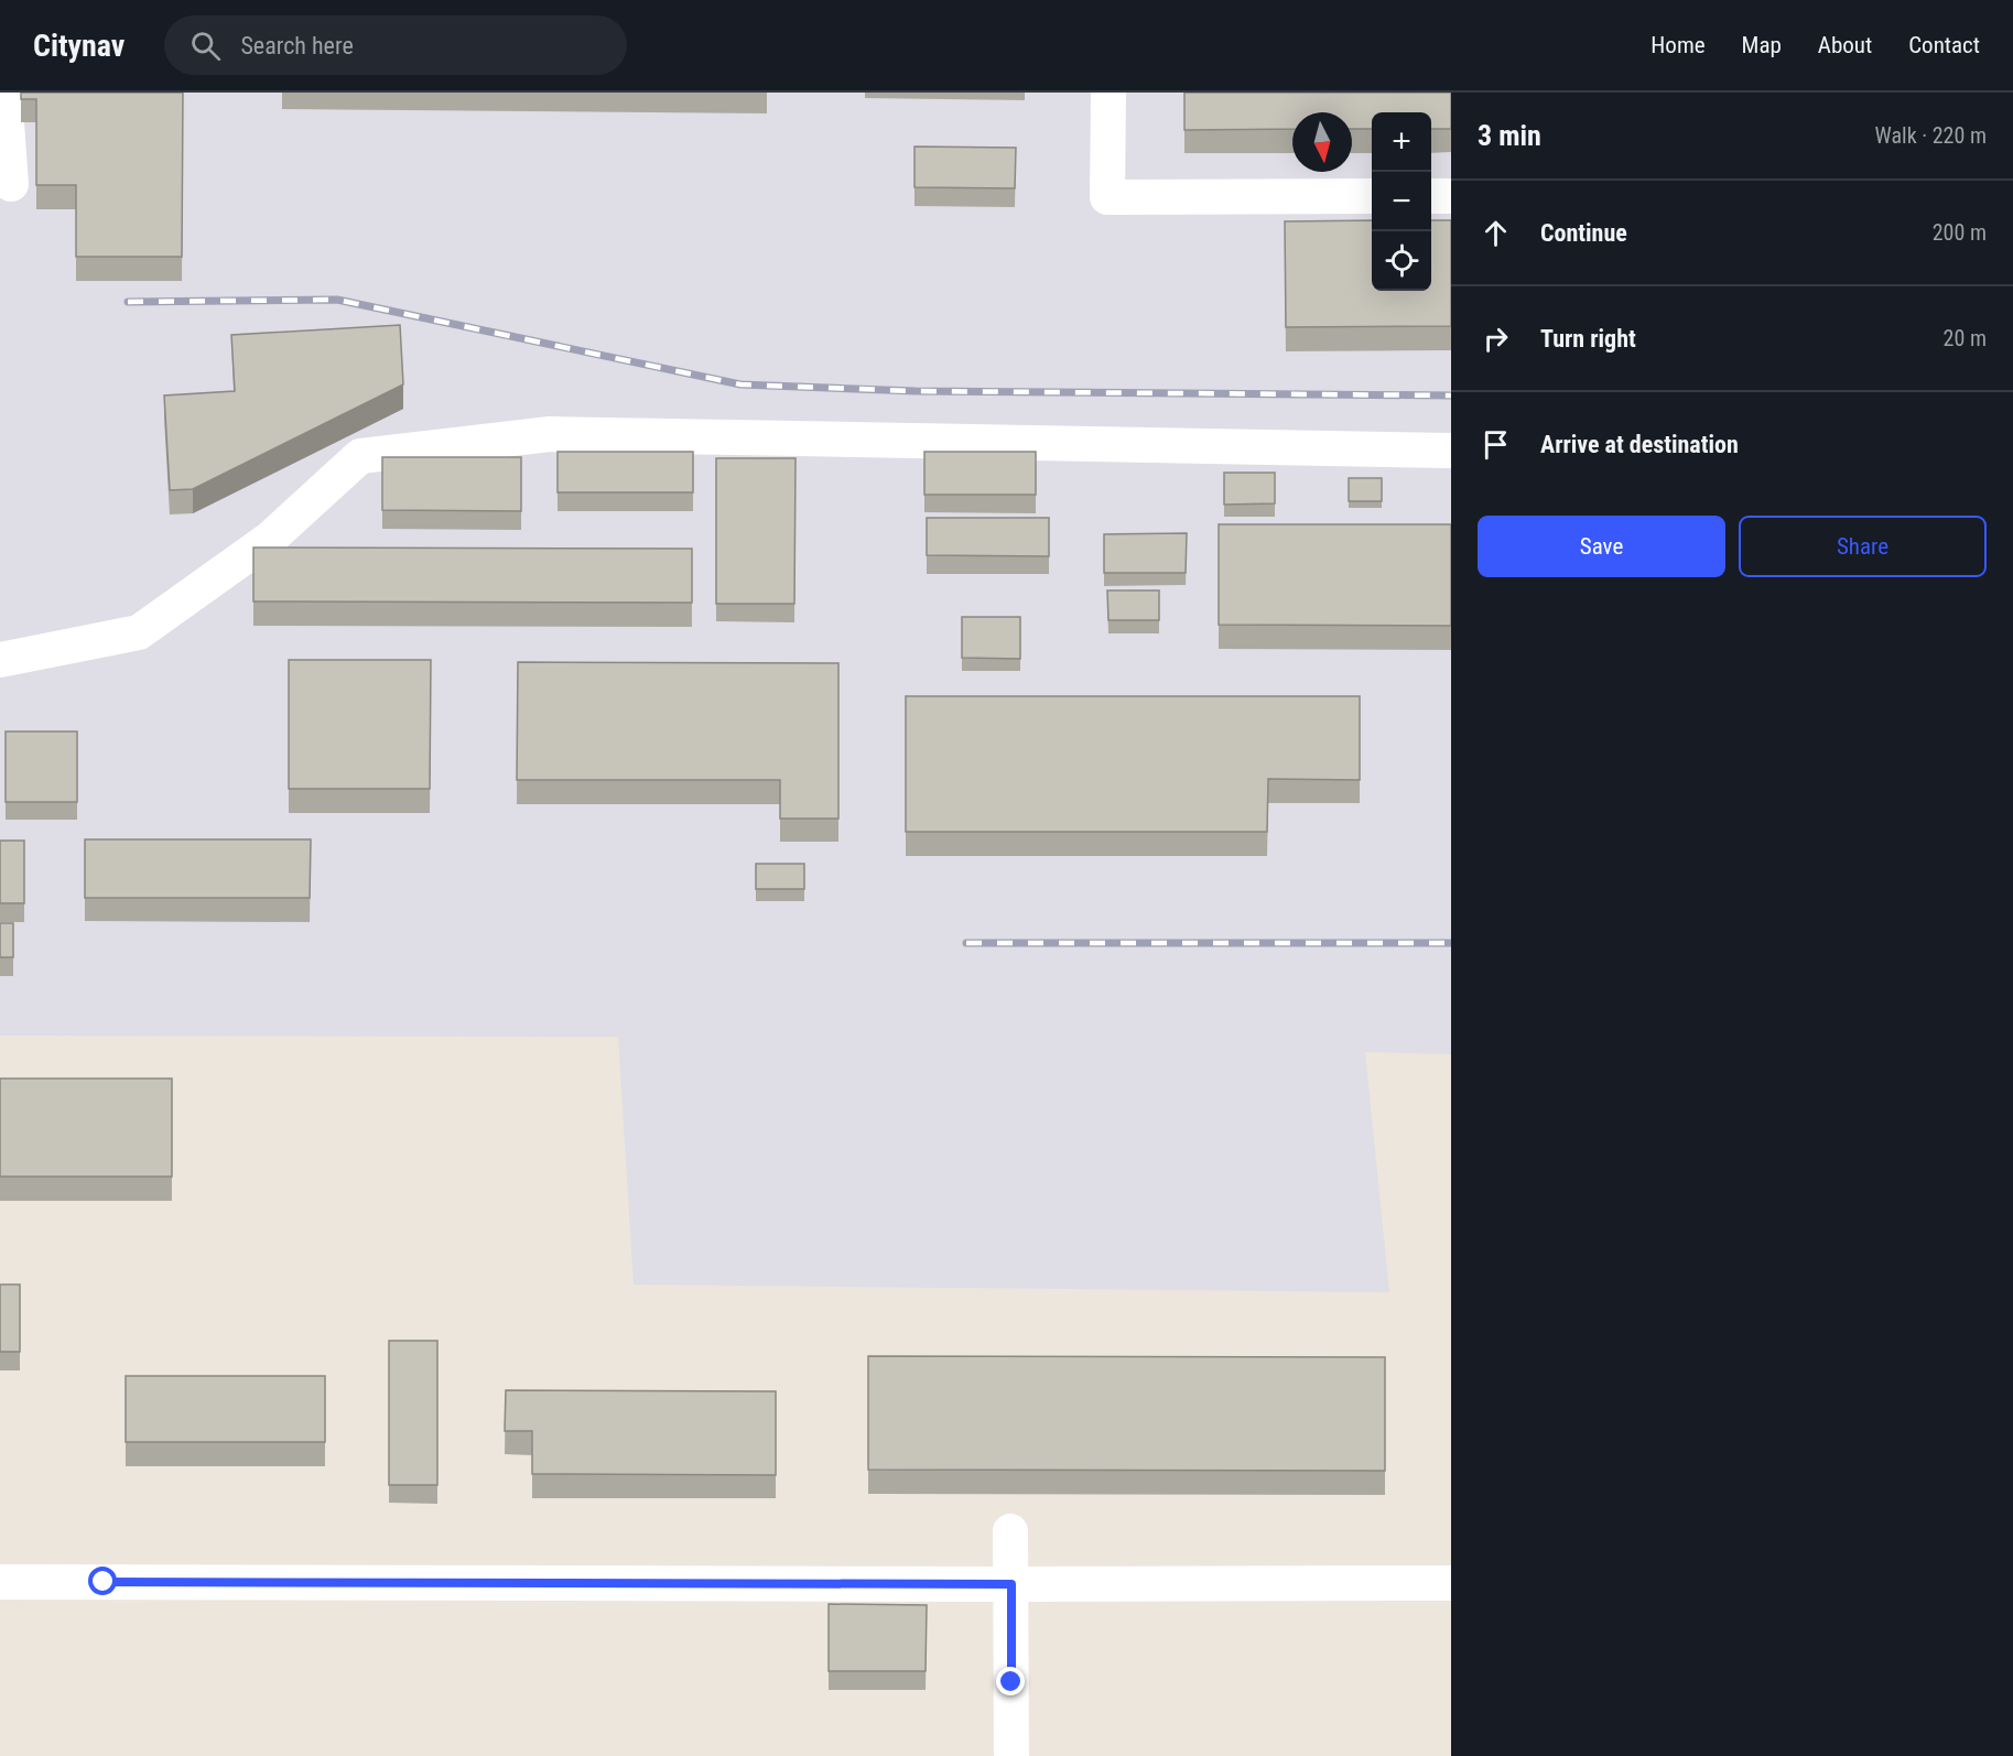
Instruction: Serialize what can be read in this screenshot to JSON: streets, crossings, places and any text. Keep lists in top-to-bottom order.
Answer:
{
  "north": "bottom",
  "page": {
    "header": "Citynav",
    "search": "Search here",
    "nav": [
      "Home",
      "Map",
      "About",
      "Contact"
    ],
    "heading": ["3 min", "Walk · 220 m"],
    "map_buttons": ["+", "−"],
    "list": [
      ["Continue", "200 m"],
      ["Turn right", "20 m"],
      "Arrive at destination"
    ],
    "buttons": ["Save", "Share"]
  }
}
